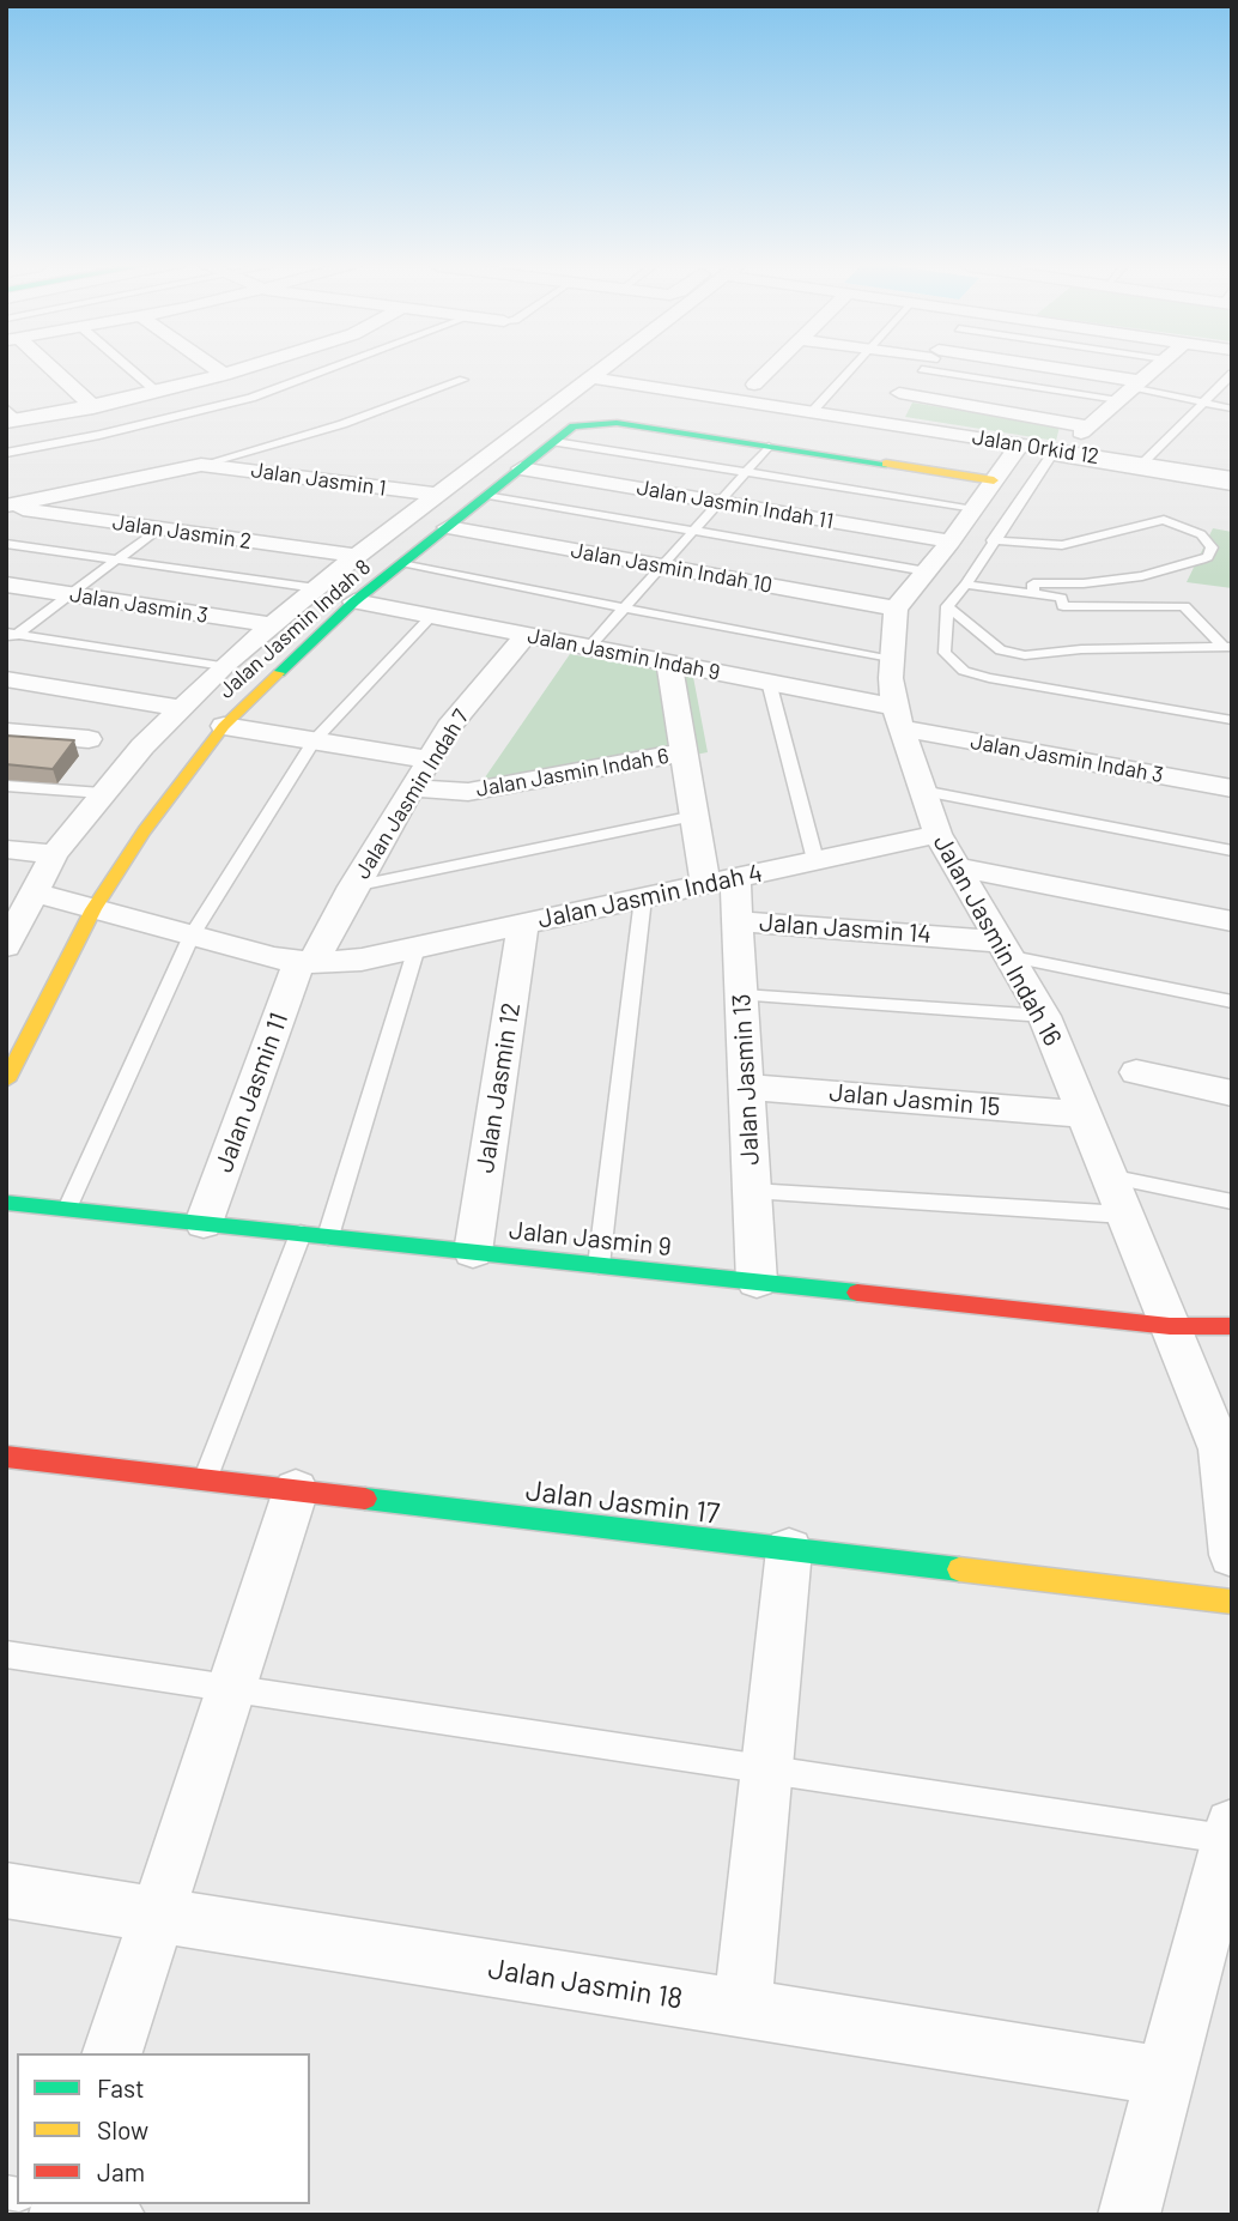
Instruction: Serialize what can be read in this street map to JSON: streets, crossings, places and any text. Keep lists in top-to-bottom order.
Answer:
{
  "streets": {
    "street": [
      "Jalan Orkid 12",
      "Jalan Jasmin 1",
      "Jalan Jasmin Indah 11",
      "Jalan Jasmin 2",
      "Jalan Jasmin Indah 10",
      "Jalan Jasmin 3",
      "Jalan Jasmin Indah 8",
      "Jalan Jasmin Indah 9",
      "Jalan Jasmin Indah 3",
      "Jalan Jasmin Indah 6",
      "Jalan Jasmin Indah 7",
      "Jalan Jasmin Indah 4",
      "Jalan Jasmin 14",
      "Jalan Jasmin Indah 16",
      "Jalan Jasmin 13",
      "Jalan Jasmin 12",
      "Jalan Jasmin 11",
      "Jalan Jasmin 15",
      "Jalan Jasmin 9",
      "Jalan Jasmin 17",
      "Jalan Jasmin 18"
    ]
  },
  "crossings": [
    ["Jalan Jasmin 1", "Jalan Jasmin 2"],
    ["Jalan Jasmin Indah 11", "Jalan Jasmin Indah 8"],
    ["Jalan Jasmin Indah 10", "Jalan Jasmin Indah 8"],
    ["Jalan Jasmin Indah 10", "Jalan Jasmin Indah 16"],
    ["Jalan Jasmin Indah 8", "Jalan Jasmin Indah 9"],
    ["Jalan Jasmin Indah 8", "Jalan Jasmin Indah 4"],
    ["Jalan Jasmin Indah 9", "Jalan Jasmin Indah 3"],
    ["Jalan Jasmin Indah 9", "Jalan Jasmin Indah 7"],
    ["Jalan Jasmin Indah 9", "Jalan Jasmin Indah 16"],
    ["Jalan Jasmin Indah 9", "Jalan Jasmin 13"],
    ["Jalan Jasmin Indah 3", "Jalan Jasmin Indah 16"],
    ["Jalan Jasmin Indah 6", "Jalan Jasmin Indah 7"],
    ["Jalan Jasmin Indah 6", "Jalan Jasmin 13"],
    ["Jalan Jasmin Indah 7", "Jalan Jasmin Indah 4"],
    ["Jalan Jasmin Indah 7", "Jalan Jasmin 11"],
    ["Jalan Jasmin Indah 4", "Jalan Jasmin Indah 16"],
    ["Jalan Jasmin Indah 4", "Jalan Jasmin 13"],
    ["Jalan Jasmin Indah 4", "Jalan Jasmin 12"],
    ["Jalan Jasmin Indah 4", "Jalan Jasmin 11"],
    ["Jalan Jasmin 14", "Jalan Jasmin Indah 16"],
    ["Jalan Jasmin 14", "Jalan Jasmin 13"],
    ["Jalan Jasmin Indah 16", "Jalan Jasmin 15"],
    ["Jalan Jasmin Indah 16", "Jalan Jasmin 9"],
    ["Jalan Jasmin 13", "Jalan Jasmin 15"],
    ["Jalan Jasmin 13", "Jalan Jasmin 9"],
    ["Jalan Jasmin 12", "Jalan Jasmin 9"],
    ["Jalan Jasmin 11", "Jalan Jasmin 9"]
  ],
  "legend": ["Fast", "Slow", "Jam"]
}
